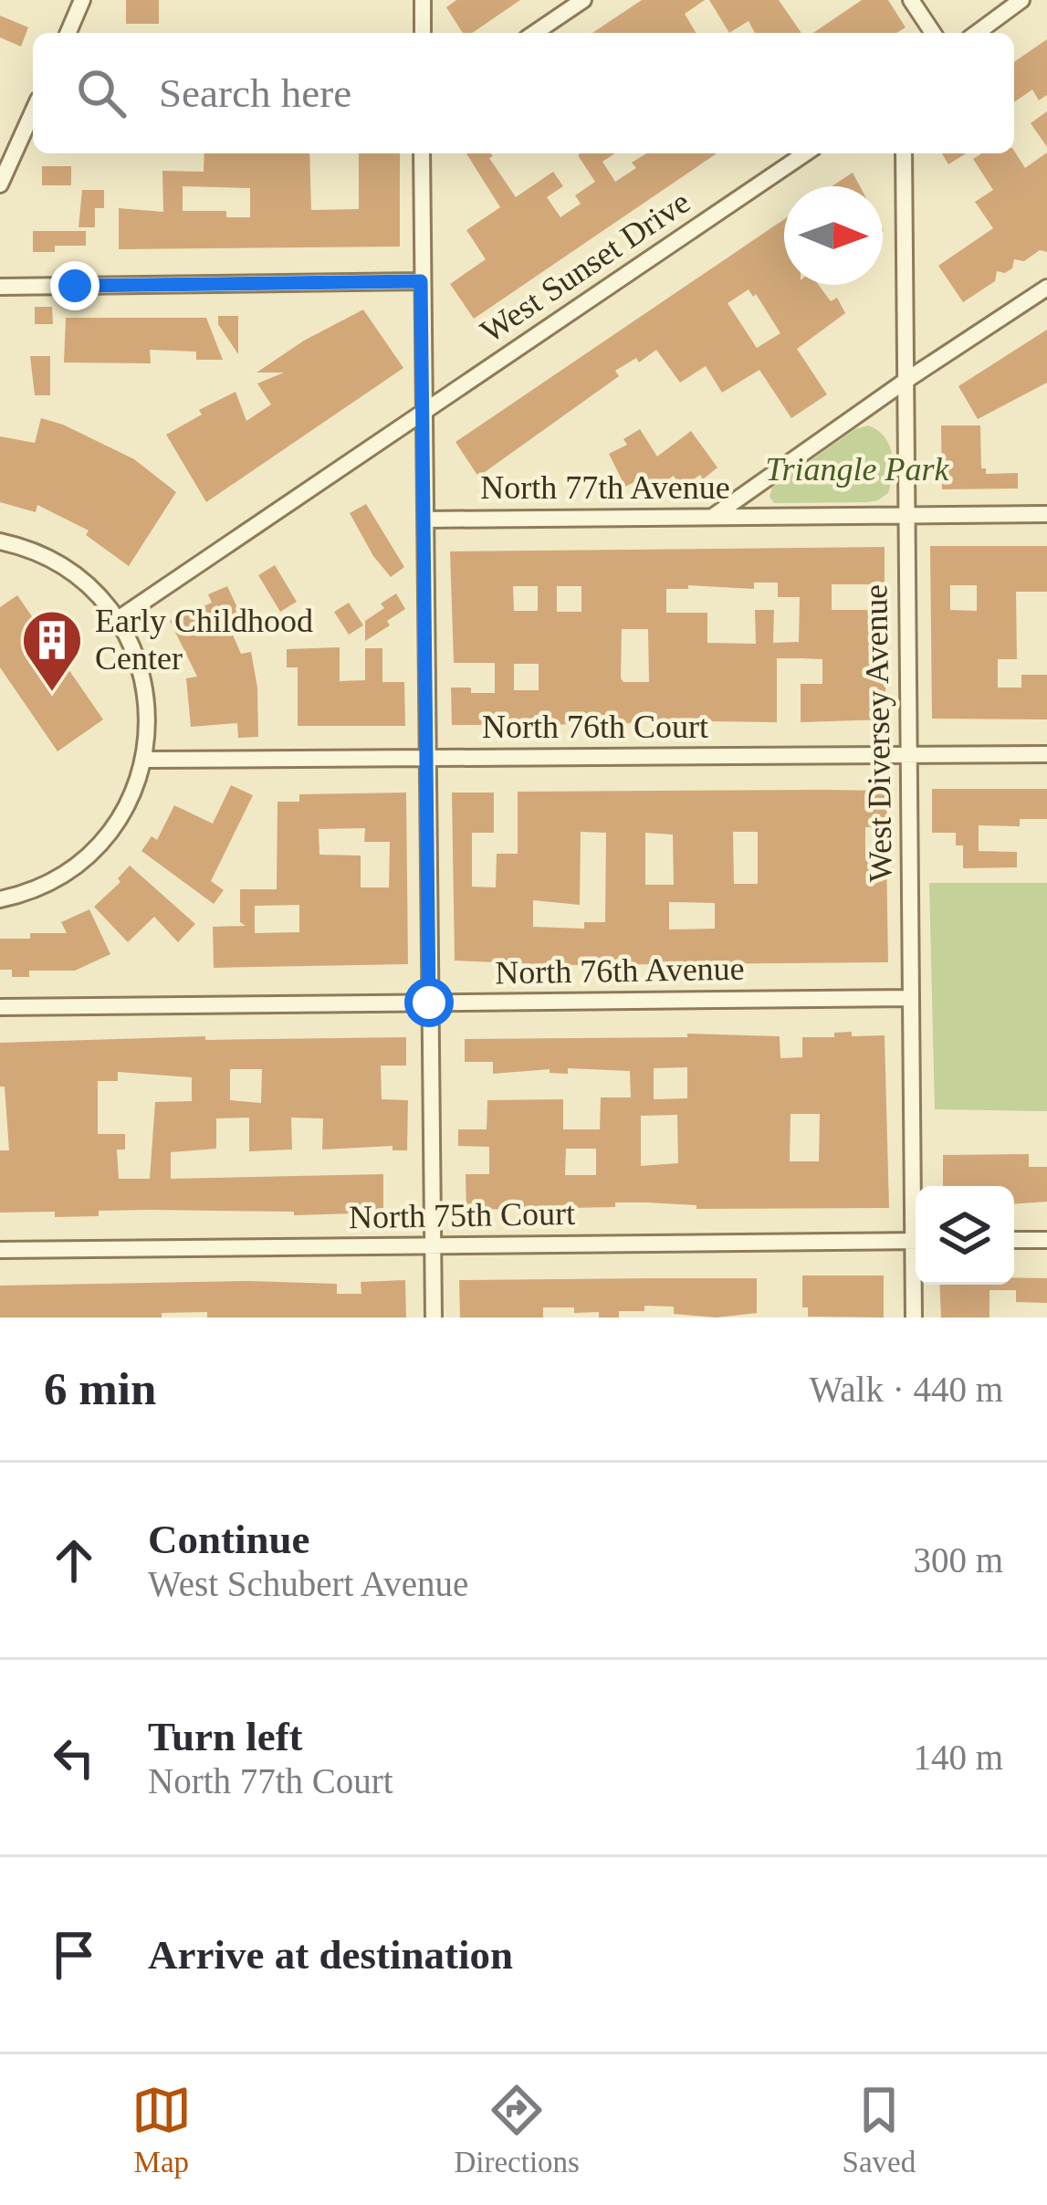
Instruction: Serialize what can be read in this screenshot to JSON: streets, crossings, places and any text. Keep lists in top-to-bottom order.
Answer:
{
  "streets": {
    "street": [
      "West Sunset Drive",
      "North 77th Avenue",
      "North 76th Court",
      "West Diversey Avenue",
      "North 76th Avenue",
      "North 75th Court"
    ]
  },
  "crossings": [
    ["North 77th Avenue", "West Diversey Avenue"],
    ["North 76th Court", "West Diversey Avenue"],
    ["West Diversey Avenue", "North 76th Avenue"]
  ],
  "parks": ["Triangle Park"],
  "places": {
    "building": ["Early Childhood Center"]
  },
  "north": "right",
  "page": {
    "search": "Search here",
    "heading": ["6 min", "Walk · 440 m"],
    "list": [
      ["Continue", "West Schubert Avenue", "300 m"],
      ["Turn left", "North 77th Court", "140 m"],
      "Arrive at destination"
    ],
    "nav": ["Map", "Directions", "Saved"]
  }
}
